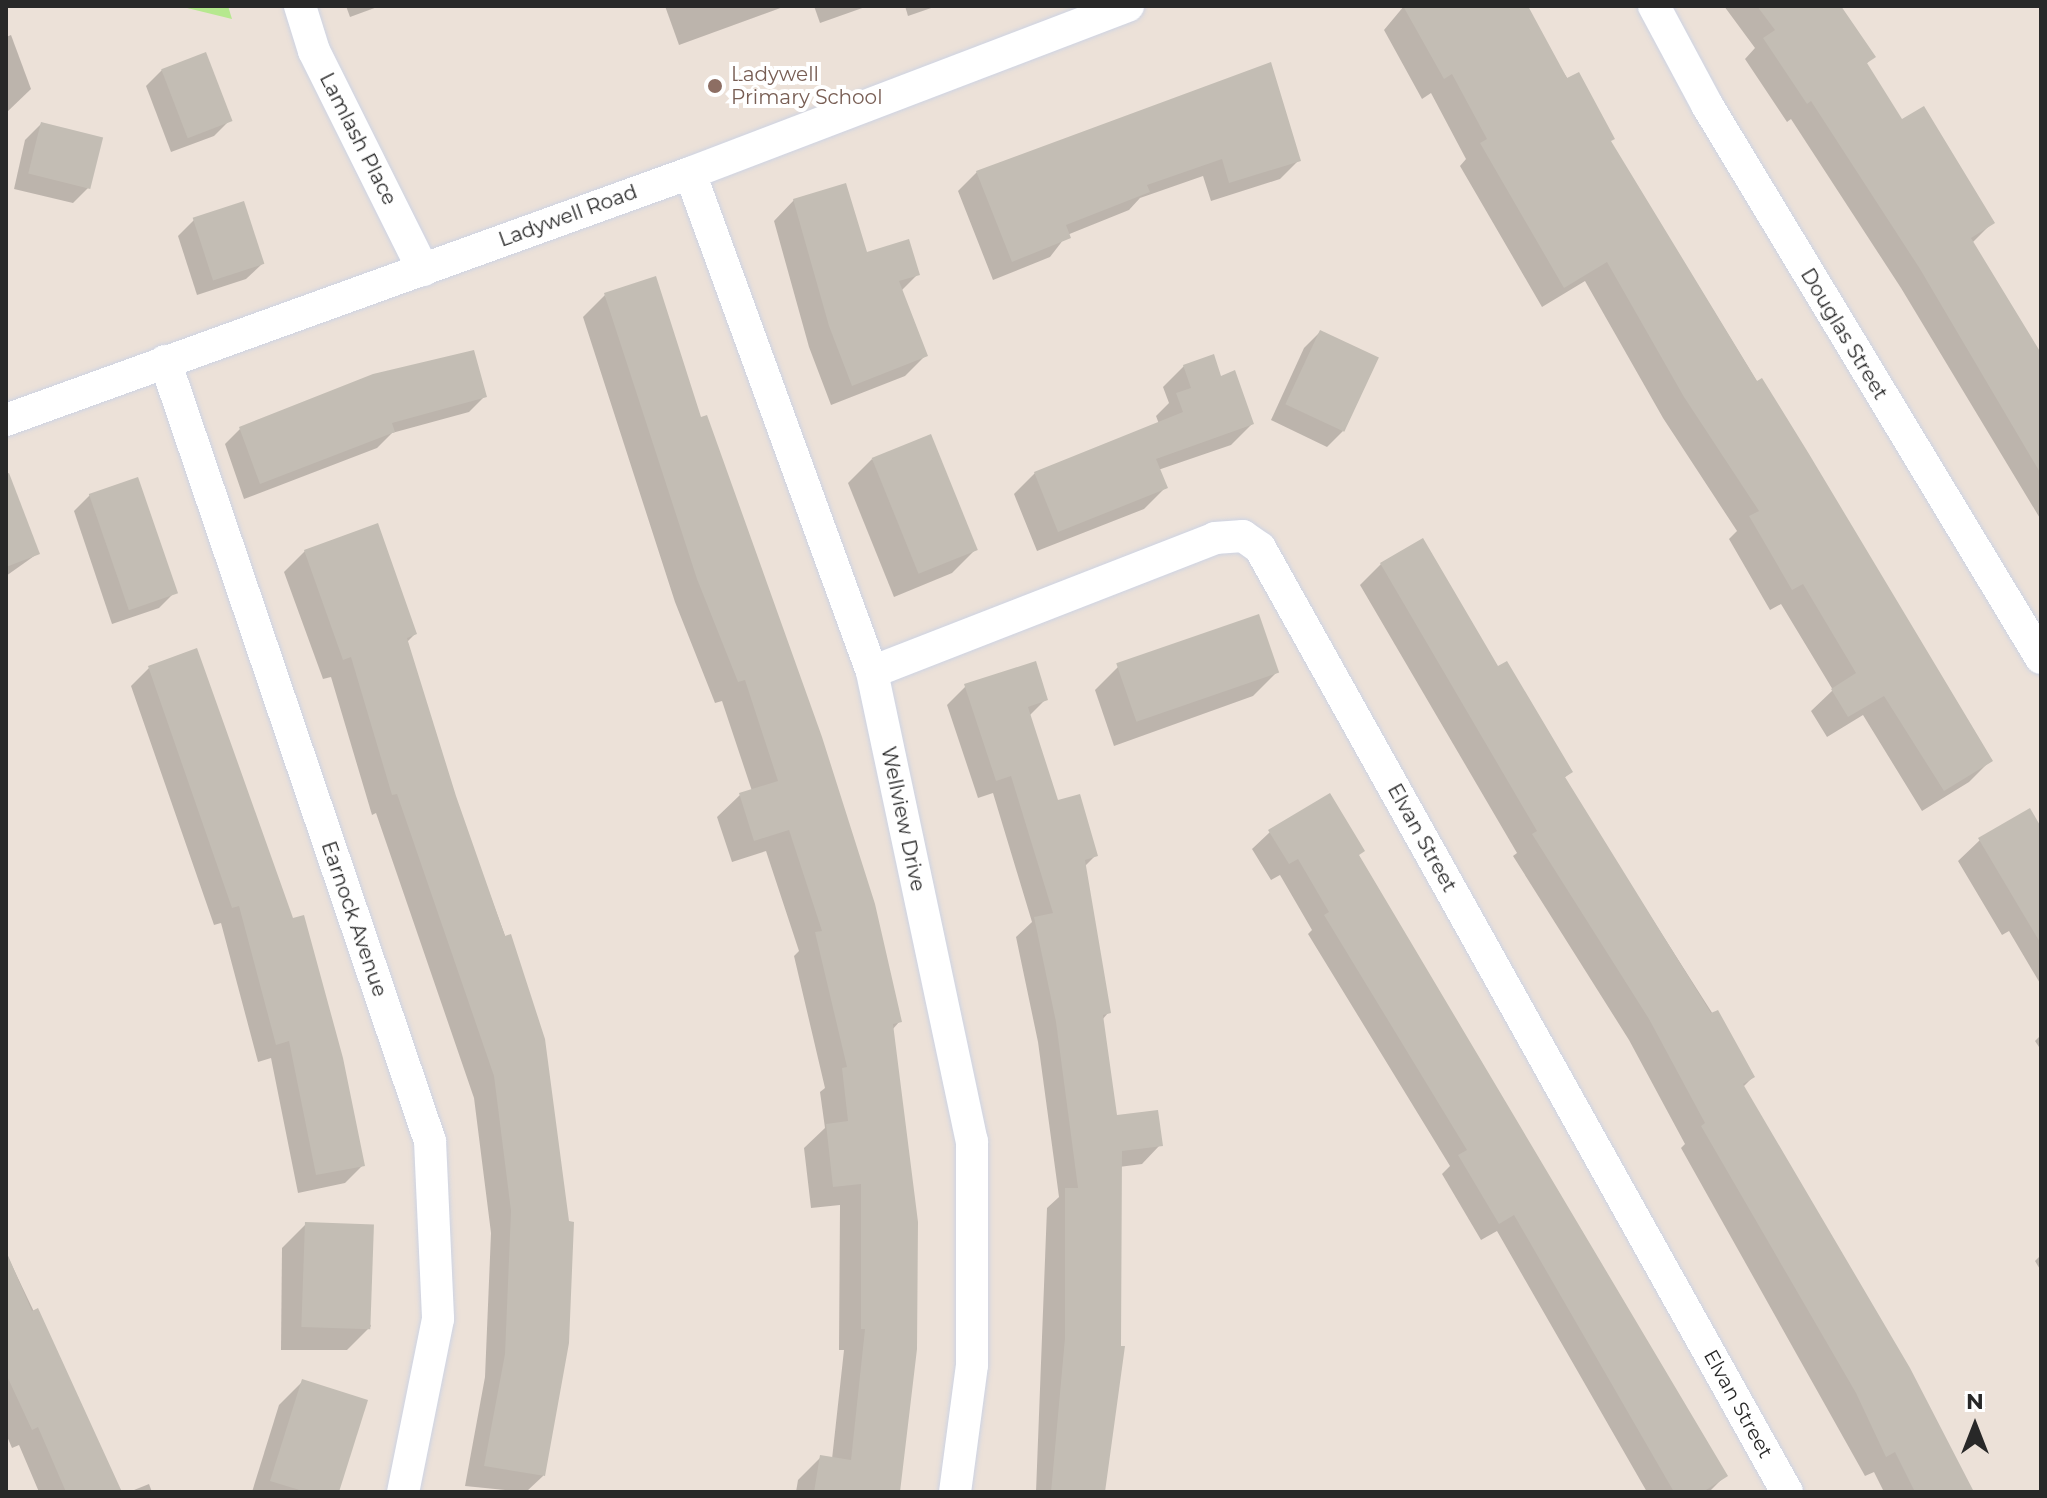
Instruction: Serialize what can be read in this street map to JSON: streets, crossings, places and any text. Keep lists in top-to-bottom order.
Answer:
{
  "streets": {
    "street": [
      "Lamlash Place",
      "Ladywell Road",
      "Douglas Street",
      "Wellview Drive",
      "Elvan Street",
      "Earnock Avenue"
    ]
  },
  "crossings": [
    ["Lamlash Place", "Ladywell Road"],
    ["Ladywell Road", "Wellview Drive"],
    ["Ladywell Road", "Earnock Avenue"],
    ["Wellview Drive", "Elvan Street"]
  ],
  "places": ["Ladywell Primary School"],
  "north": "top"
}
